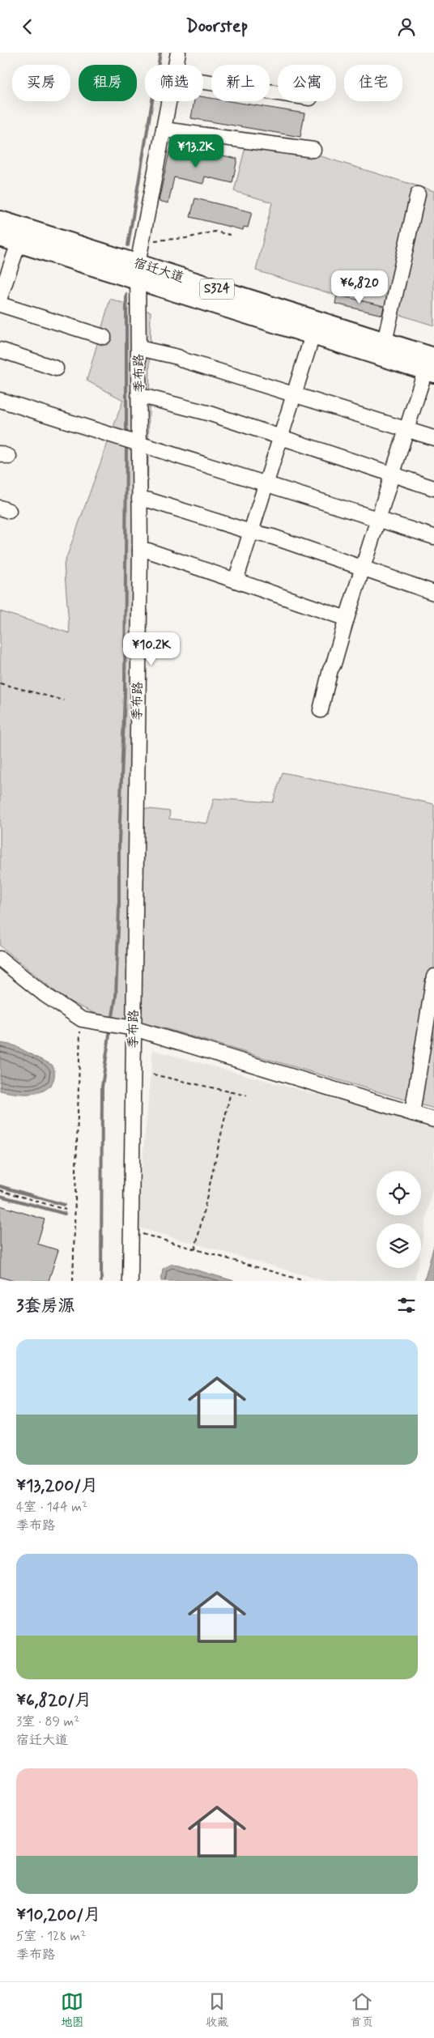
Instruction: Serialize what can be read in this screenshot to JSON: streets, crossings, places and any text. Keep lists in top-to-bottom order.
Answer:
{
  "streets": {
    "main road": ["宿迁大道", "S324"],
    "street": ["季布路"]
  },
  "crossings": [
    ["宿迁大道", "季布路"]
  ],
  "page": {
    "header": "Doorstep",
    "chip": [
      "买房",
      "租房",
      "筛选",
      "新上",
      "公寓",
      "住宅"
    ],
    "price": ["¥13.2K", "¥6,820", "¥10.2K"],
    "heading": "3套房源",
    "list": [
      {
        "name": "¥13,200/月",
        "note": "4室 · 144 m² · 季布路"
      },
      {
        "name": "¥6,820/月",
        "note": "3室 · 89 m² · 宿迁大道"
      },
      {
        "name": "¥10,200/月",
        "note": "5室 · 128 m² · 季布路"
      }
    ],
    "tabs": ["地图", "收藏", "首页"]
  }
}
